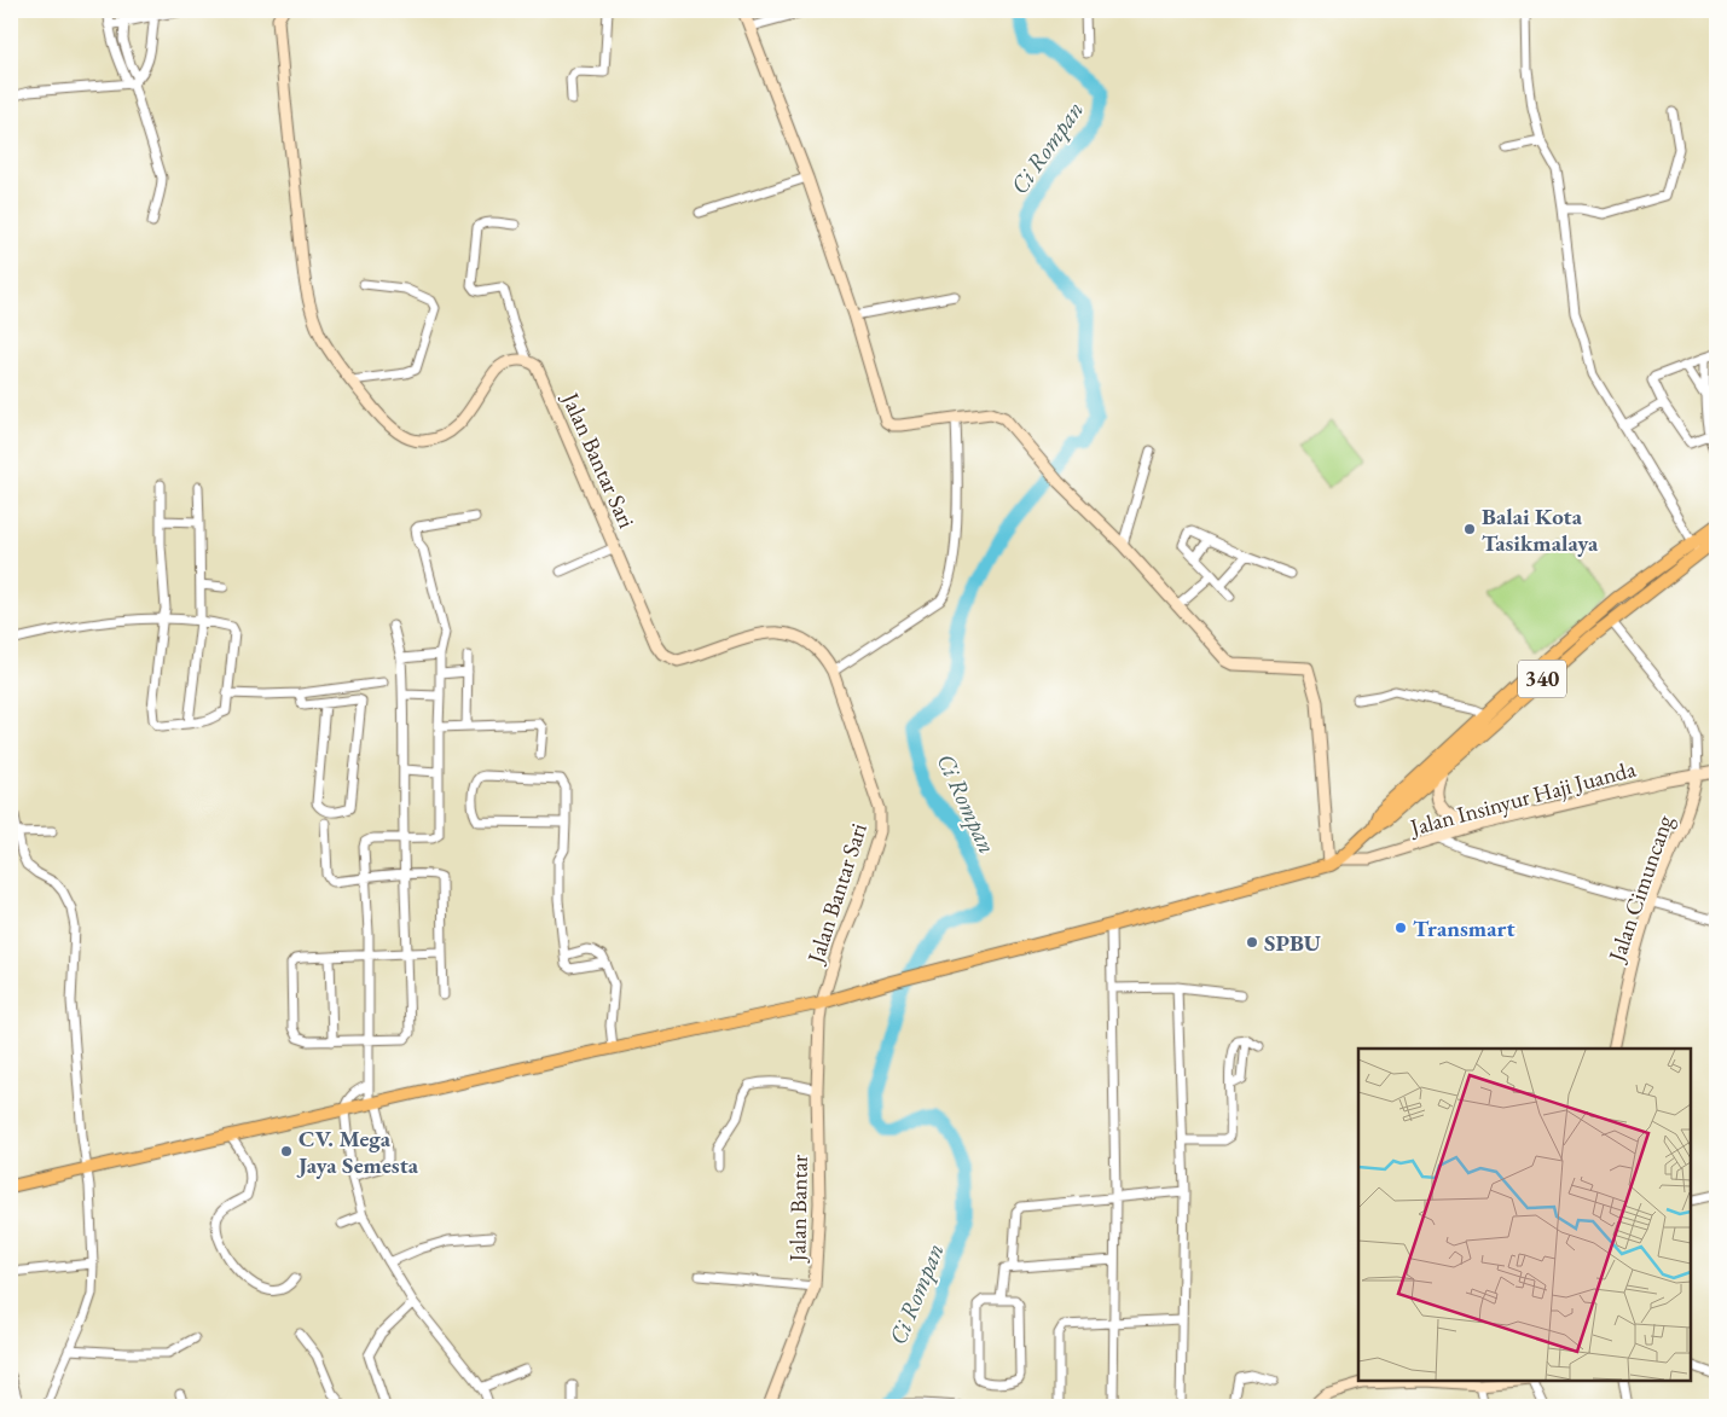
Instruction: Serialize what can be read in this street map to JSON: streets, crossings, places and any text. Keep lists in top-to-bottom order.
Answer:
{
  "streets": {
    "main road": ["340"],
    "street": [
      "Jalan Bantar Sari",
      "Jalan Insinyur Haji Juanda",
      "Jalan Cimuncang",
      "Jalan Bantar"
    ]
  },
  "crossings": [
    ["Jalan Bantar Sari", "Jalan Bantar"],
    ["Jalan Insinyur Haji Juanda", "Jalan Cimuncang"]
  ],
  "water": ["Ci Rompan"],
  "places": [
    "Balai Kota Tasikmalaya",
    "Transmart",
    "SPBU",
    "CV. Mega Jaya Semesta"
  ]
}
